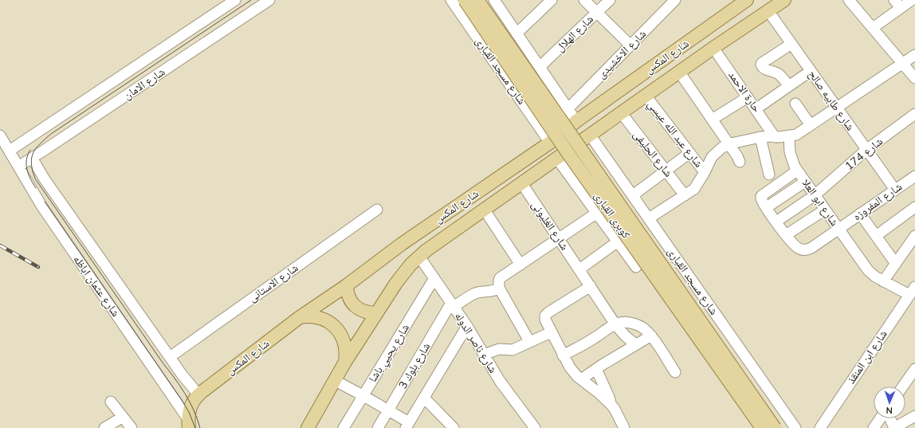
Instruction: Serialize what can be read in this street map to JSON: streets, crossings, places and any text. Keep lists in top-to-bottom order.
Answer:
{
  "streets": {
    "main road": ["شارع المكس", "كوبرى القبارى"],
    "street": [
      "شارع الهلال",
      "شارع الاخشيدى",
      "شارع مسجد القبارى",
      "شارع الامان",
      "حارة الاحمد",
      "شارع طابيه صالح",
      "شارع عبد الله عيسي",
      "شارع الحليفى",
      "شارع 174",
      "شارع المفروزه",
      "شارع ابو العلا",
      "شارع الغليونى",
      "شارع الاستانى",
      "شارع عثمان اباظه",
      "شارع ناصر الدوله",
      "شارع يحيي باشا",
      "شارع ابن المنقذ",
      "شارع بلوك 3"
    ]
  },
  "crossings": [
    ["شارع المكس", "شارع مسجد القبارى"],
    ["شارع المكس", "حارة الاحمد"],
    ["شارع المكس", "شارع طابيه صالح"],
    ["شارع المكس", "شارع عبد الله عيسي"],
    ["شارع المكس", "شارع الحليفى"],
    ["شارع المكس", "شارع الغليونى"],
    ["شارع المكس", "شارع عثمان اباظه"],
    ["شارع المكس", "شارع ناصر الدوله"],
    ["شارع الامان", "شارع عثمان اباظه"],
    ["شارع طابيه صالح", "شارع 174"],
    ["شارع طابيه صالح", "شارع المفروزه"],
    ["شارع 174", "شارع المفروزه"],
    ["شارع 174", "شارع ابو العلا"],
    ["شارع المفروزه", "شارع ابو العلا"],
    ["شارع ابو العلا", "شارع ابن المنقذ"],
    ["شارع الاستانى", "شارع عثمان اباظه"],
    ["شارع ناصر الدوله", "شارع يحيي باشا"],
    ["شارع ناصر الدوله", "شارع بلوك 3"]
  ],
  "north": "bottom"
}
